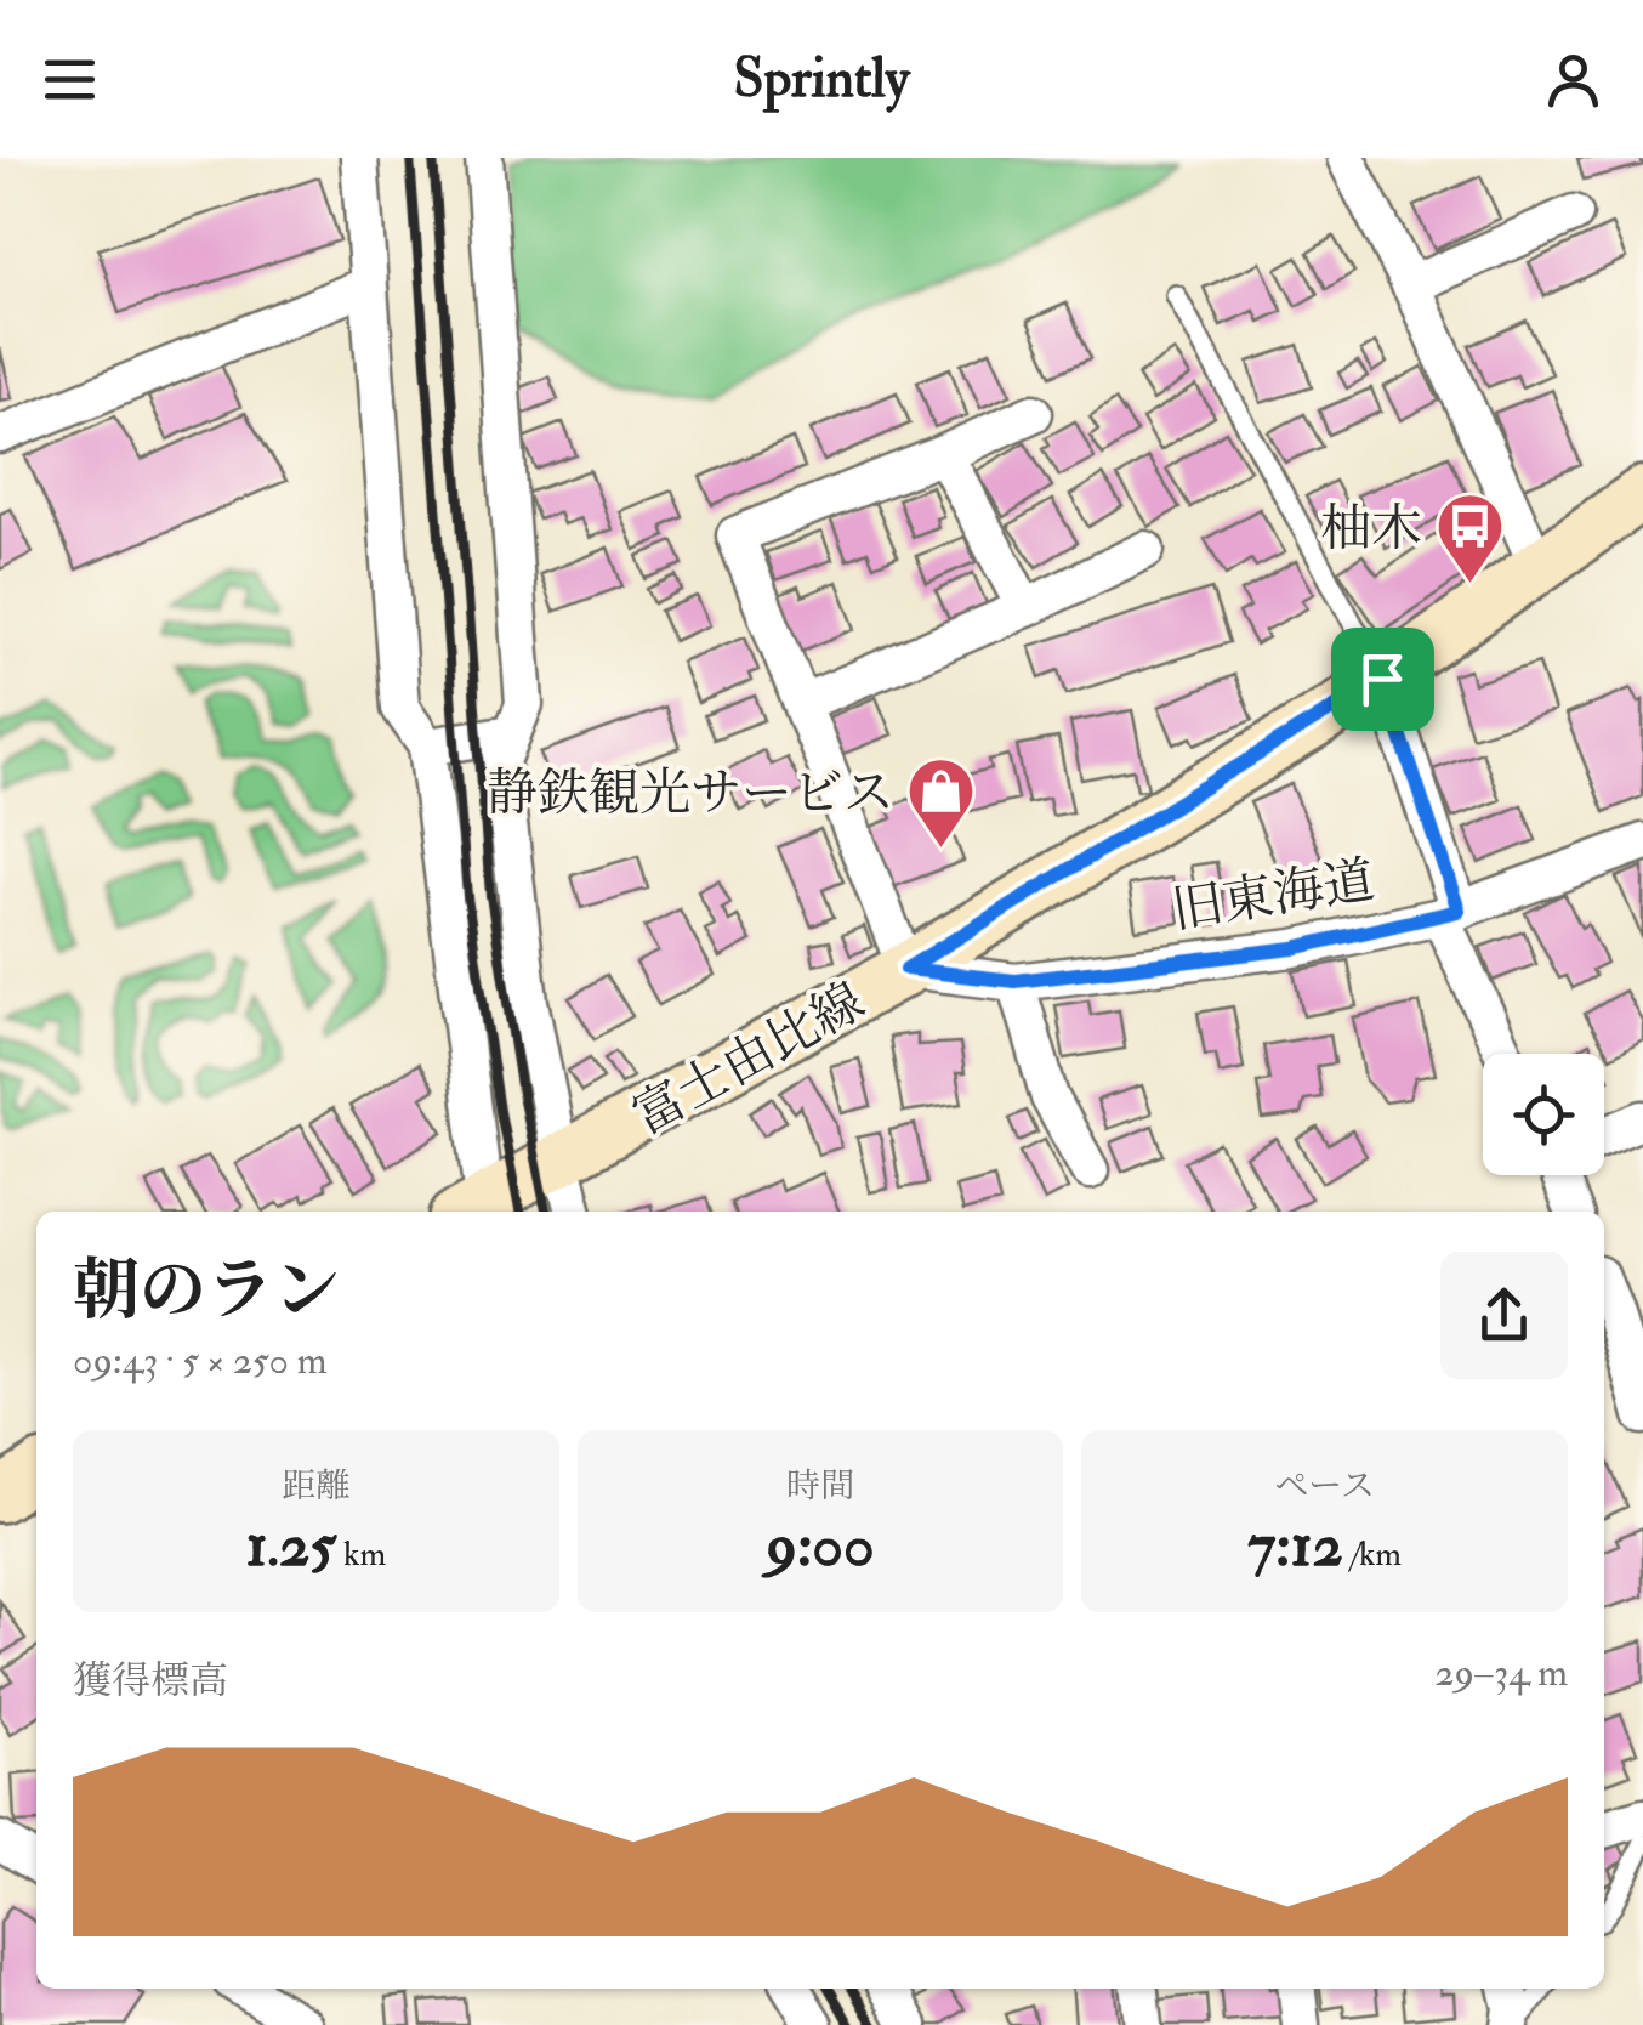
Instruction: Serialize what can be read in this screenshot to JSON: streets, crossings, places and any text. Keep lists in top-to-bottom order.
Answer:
{
  "streets": {
    "main road": ["富士由比線"],
    "street": ["旧東海道"]
  },
  "crossings": [
    ["旧東海道", "富士由比線"]
  ],
  "places": {
    "bus stop": ["柚木"],
    "shop": ["静鉄観光サービス"]
  },
  "page": {
    "header": "Sprintly",
    "heading": ["朝のラン", "09:43 · 5 × 250 m"],
    "stats": [
      ["距離", "1.25 km"],
      ["時間", "9:00"],
      ["ペース", "7:12 /km"]
    ],
    "chart": ["獲得標高", "29–34 m"]
  }
}
